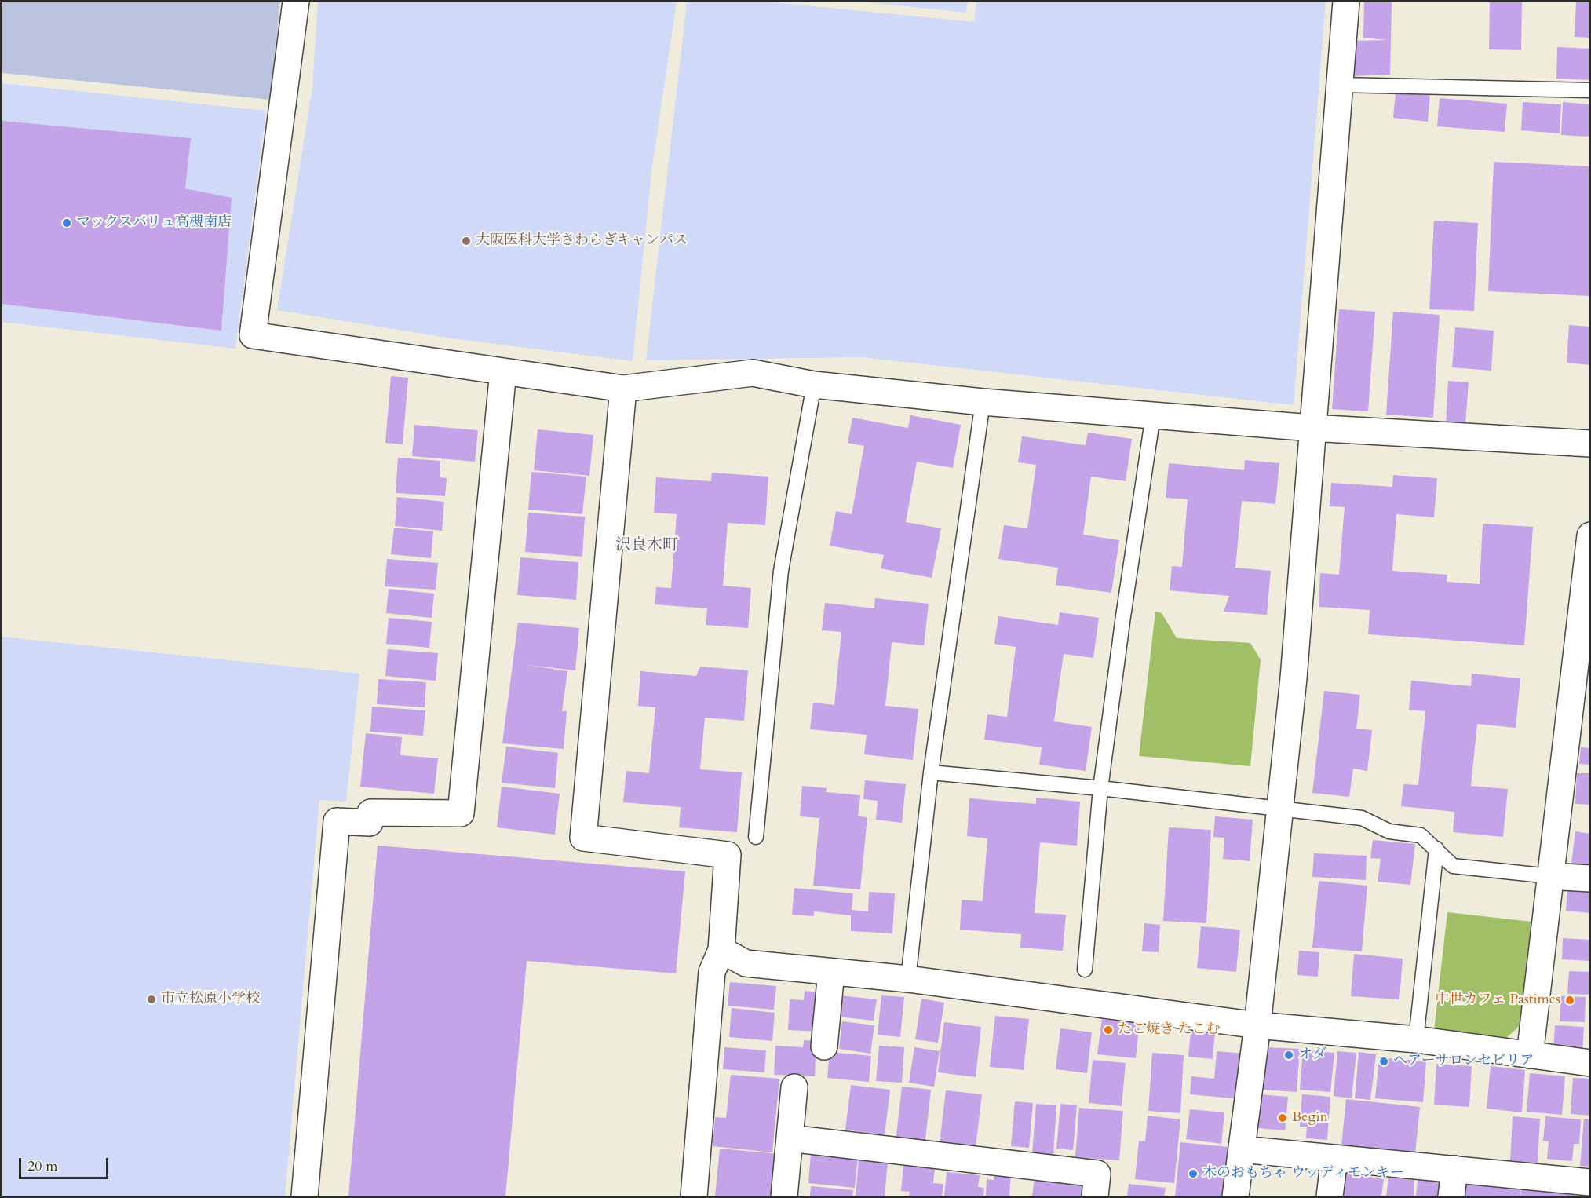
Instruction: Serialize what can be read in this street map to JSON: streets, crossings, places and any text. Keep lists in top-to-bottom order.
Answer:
{
  "districts": ["沢良木町"],
  "places": [
    "マックスバリュ高槻南店",
    "大阪医科大学さわらぎキャンパス",
    "市立松原小学校",
    "中世カフェ Pastimes",
    "たこ焼き たこむ",
    "オダ",
    "ヘアーサロンセビリア",
    "Begin",
    "木のおもちゃ ウッディモンキー"
  ],
  "scale_bar": "20 m"
}
